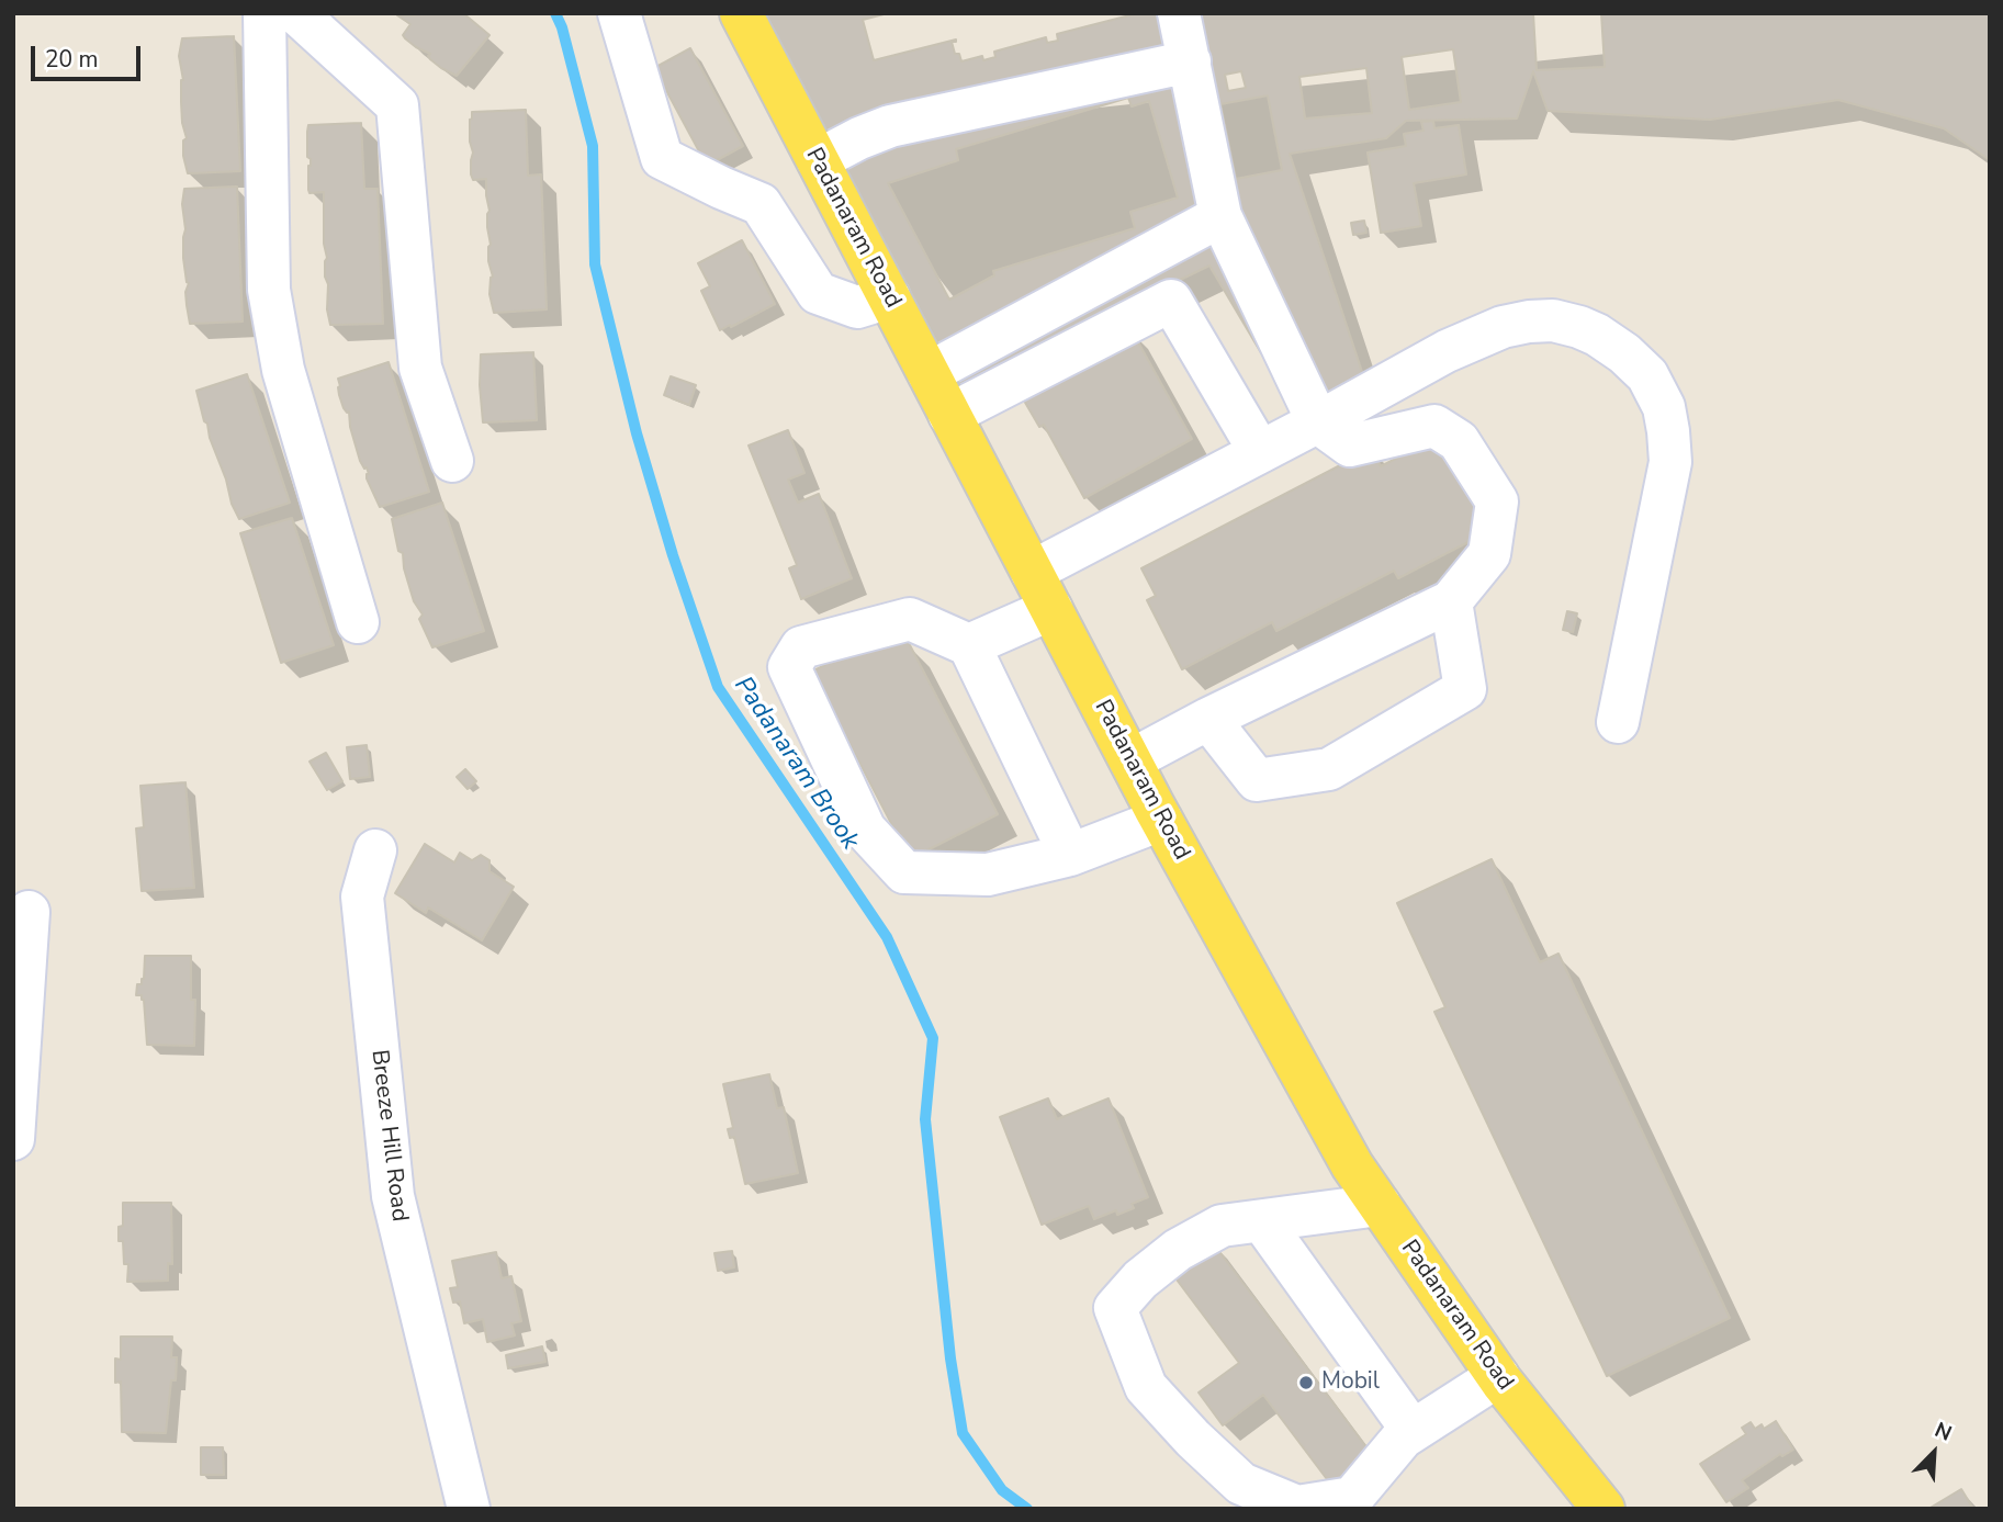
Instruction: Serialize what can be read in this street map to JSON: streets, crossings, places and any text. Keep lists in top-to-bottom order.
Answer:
{
  "streets": {
    "main road": ["Padanaram Road"],
    "street": ["Breeze Hill Road"]
  },
  "water": ["Padanaram Brook"],
  "places": ["Mobil"],
  "scale_bar": "20 m",
  "north": "top right"
}
